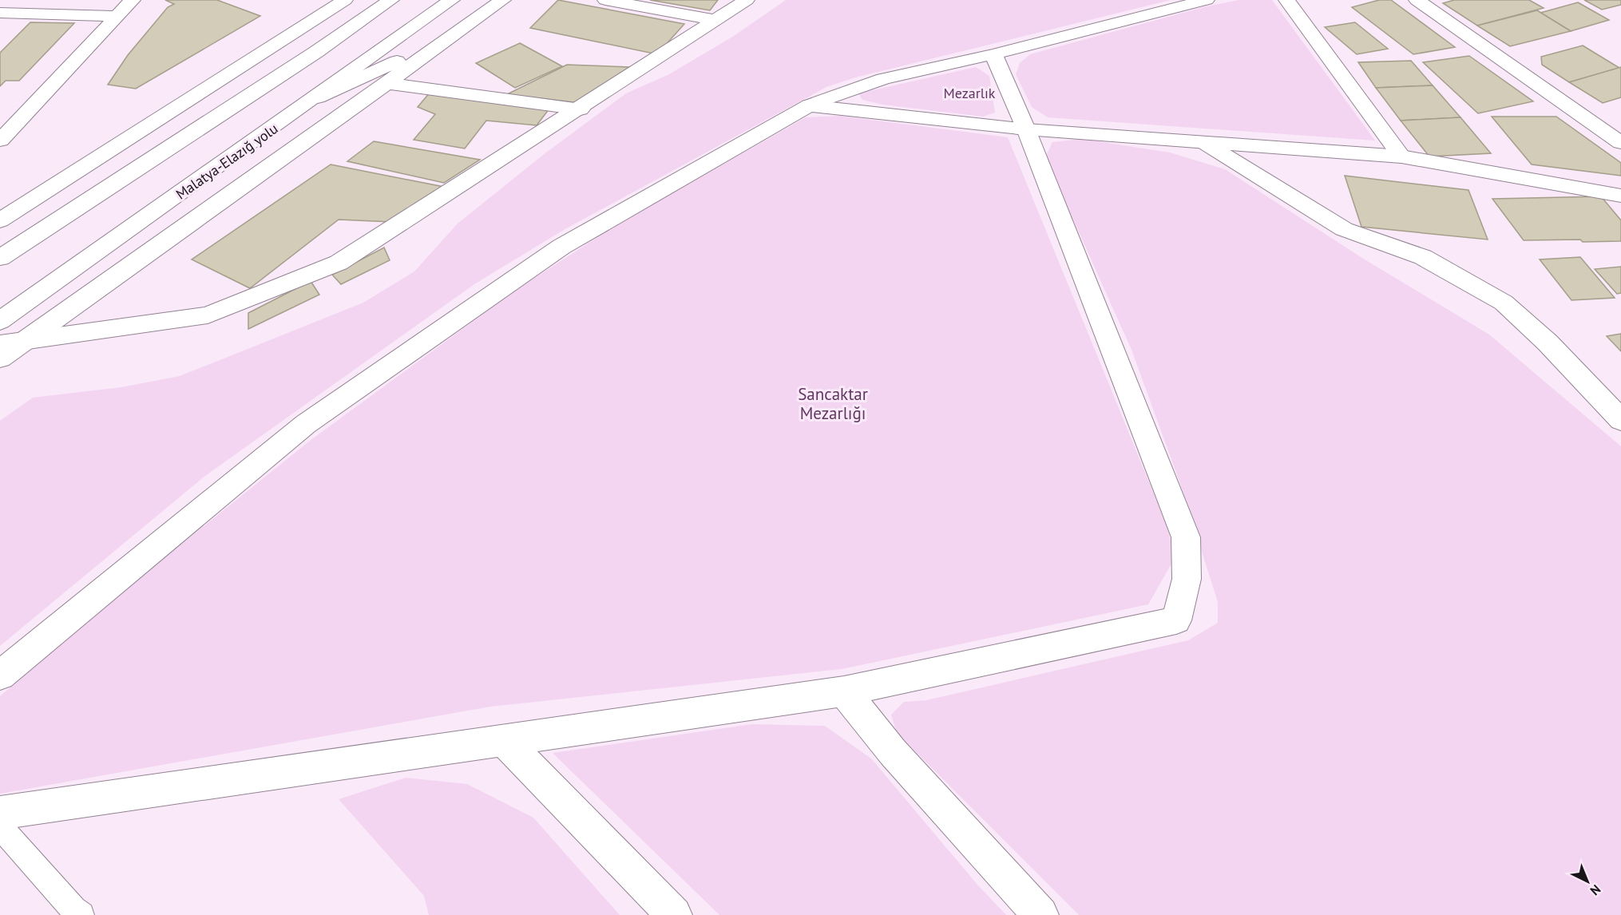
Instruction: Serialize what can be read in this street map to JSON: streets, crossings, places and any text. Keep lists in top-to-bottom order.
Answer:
{
  "streets": {
    "main road": ["Malatya-Elazığ yolu"]
  },
  "parks": ["Mezarlık", "Sancaktar Mezarlığı"],
  "north": "bottom right"
}
